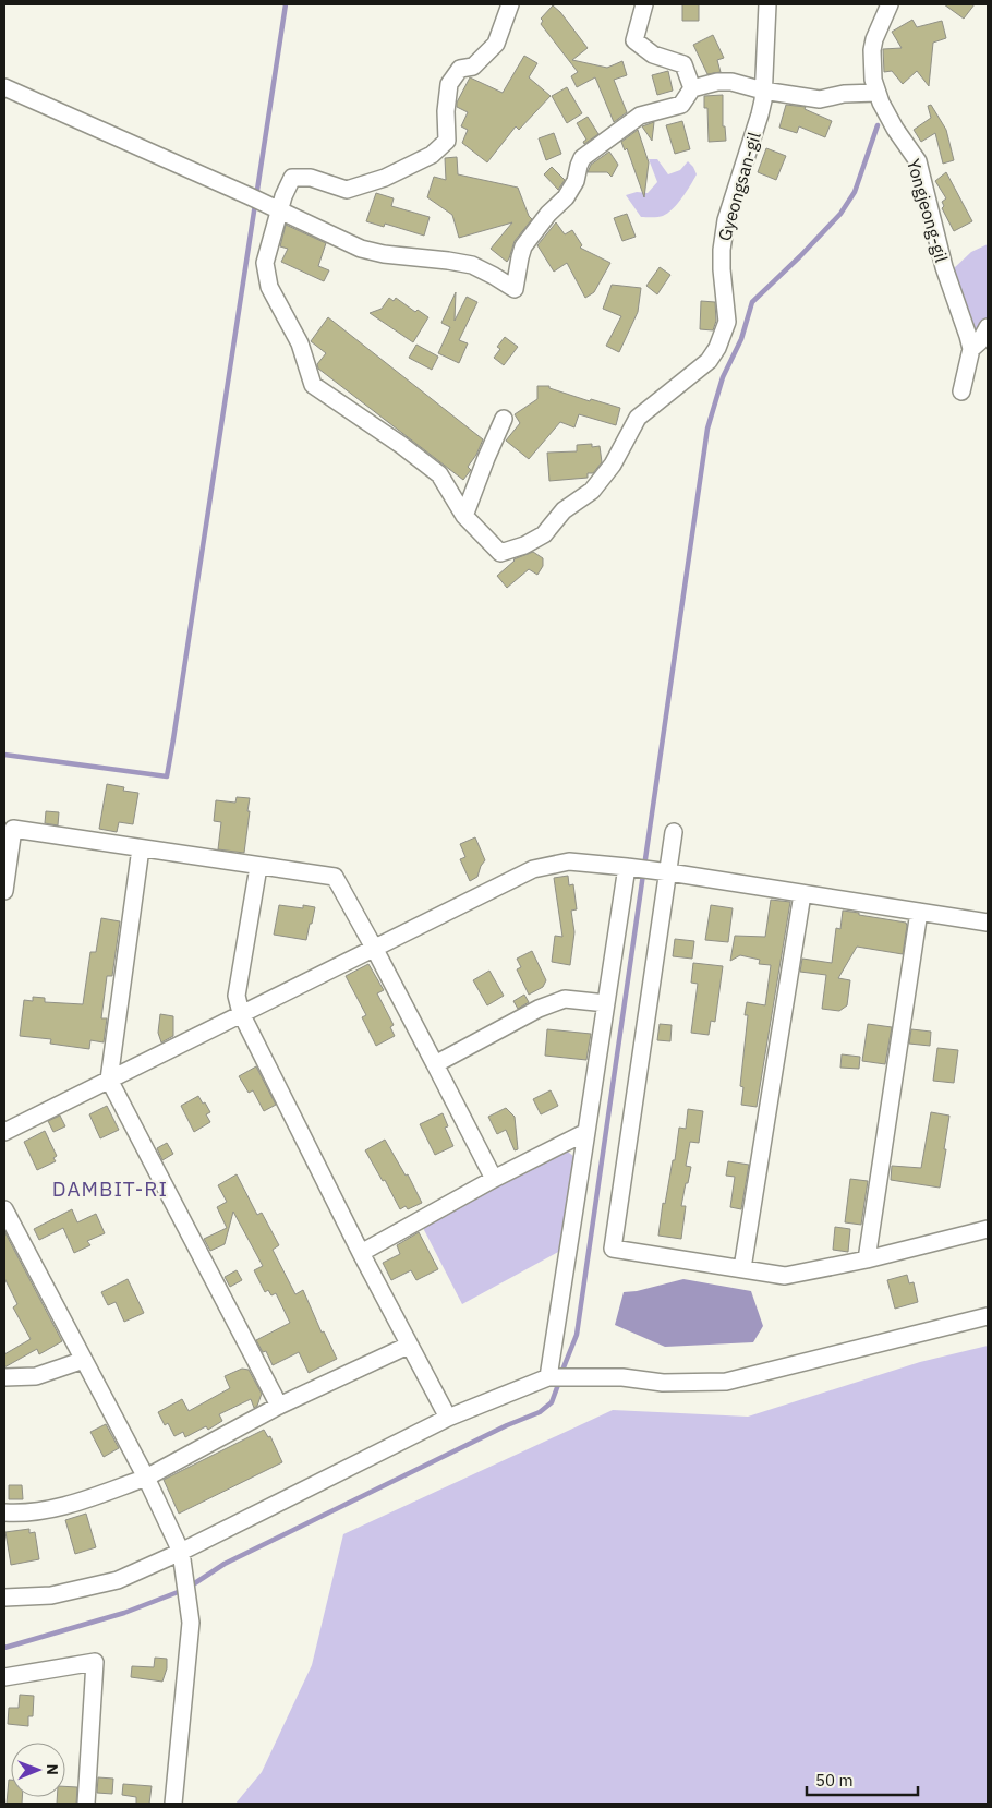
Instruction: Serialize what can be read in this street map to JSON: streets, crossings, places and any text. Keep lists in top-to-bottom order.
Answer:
{
  "streets": {
    "street": ["Gyeongsan-gil", "Yongjeong-gil"]
  },
  "districts": ["DAMBIT-RI"],
  "scale_bar": "50 m",
  "north": "right"
}
